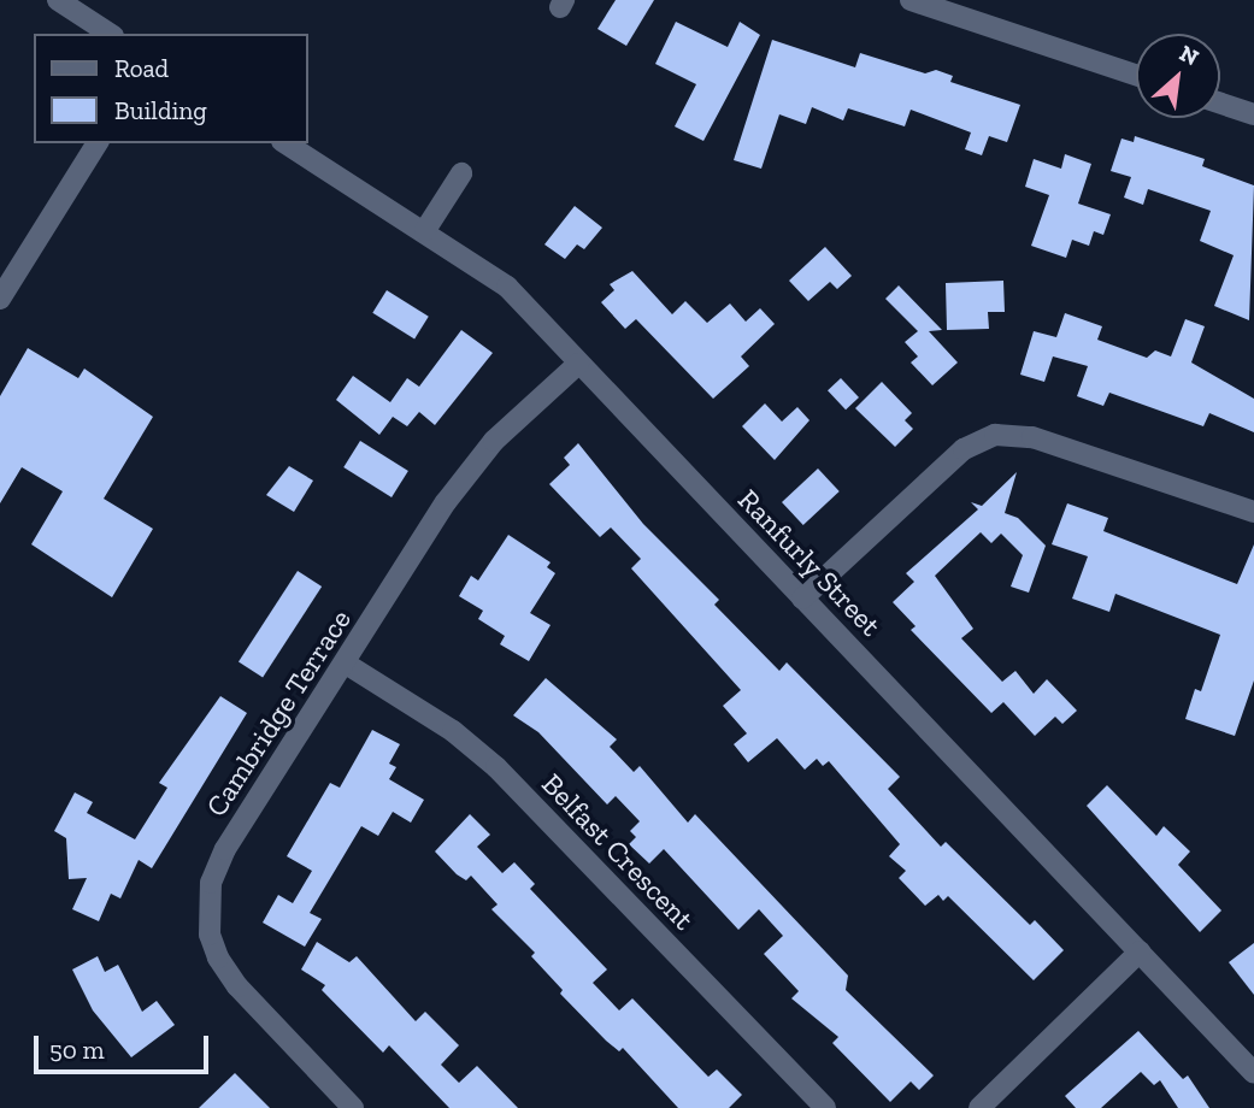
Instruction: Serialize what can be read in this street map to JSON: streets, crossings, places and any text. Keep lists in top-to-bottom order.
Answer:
{
  "streets": {
    "street": ["Ranfurly Street", "Cambridge Terrace", "Belfast Crescent"]
  },
  "crossings": [
    ["Ranfurly Street", "Cambridge Terrace"],
    ["Cambridge Terrace", "Belfast Crescent"]
  ],
  "legend": ["Road", "Building"],
  "scale_bar": "50 m",
  "north": "top right"
}
